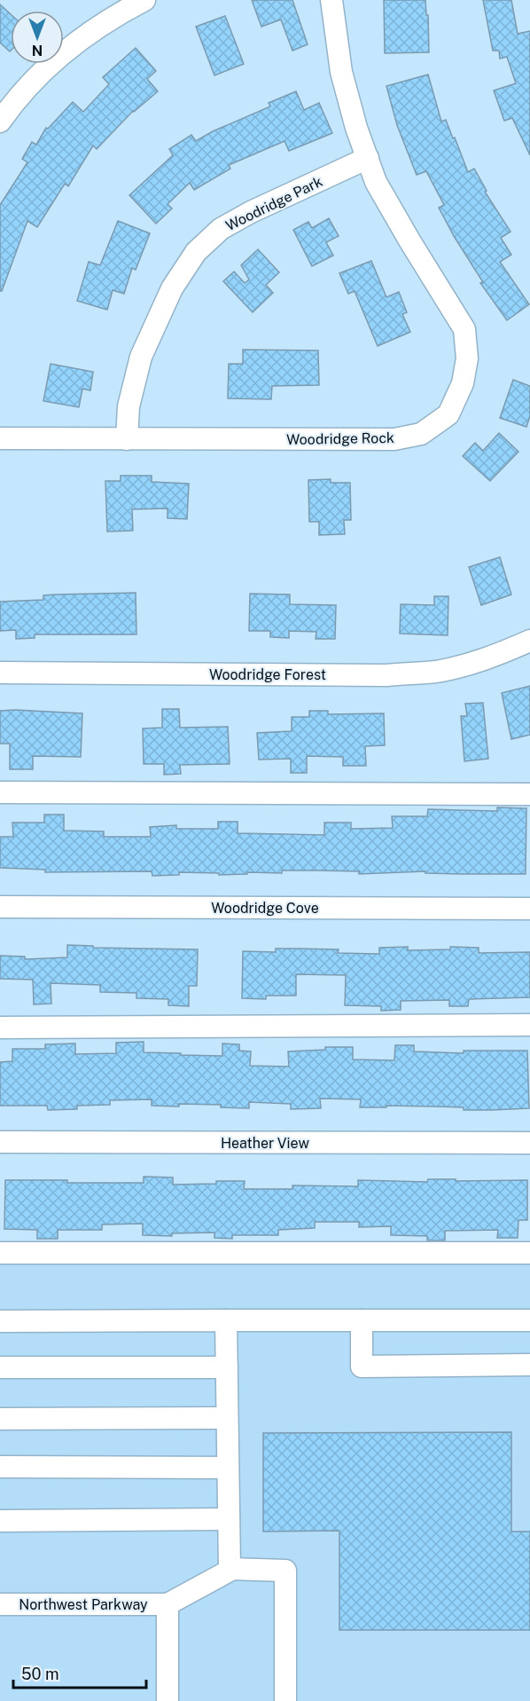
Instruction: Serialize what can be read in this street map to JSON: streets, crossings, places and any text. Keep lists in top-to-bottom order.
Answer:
{
  "streets": {
    "street": [
      "Woodridge Park",
      "Woodridge Rock",
      "Woodridge Forest",
      "Woodridge Cove",
      "Heather View",
      "Northwest Parkway"
    ]
  },
  "crossings": [
    ["Woodridge Park", "Woodridge Rock"]
  ],
  "scale_bar": "50 m",
  "north": "bottom"
}
